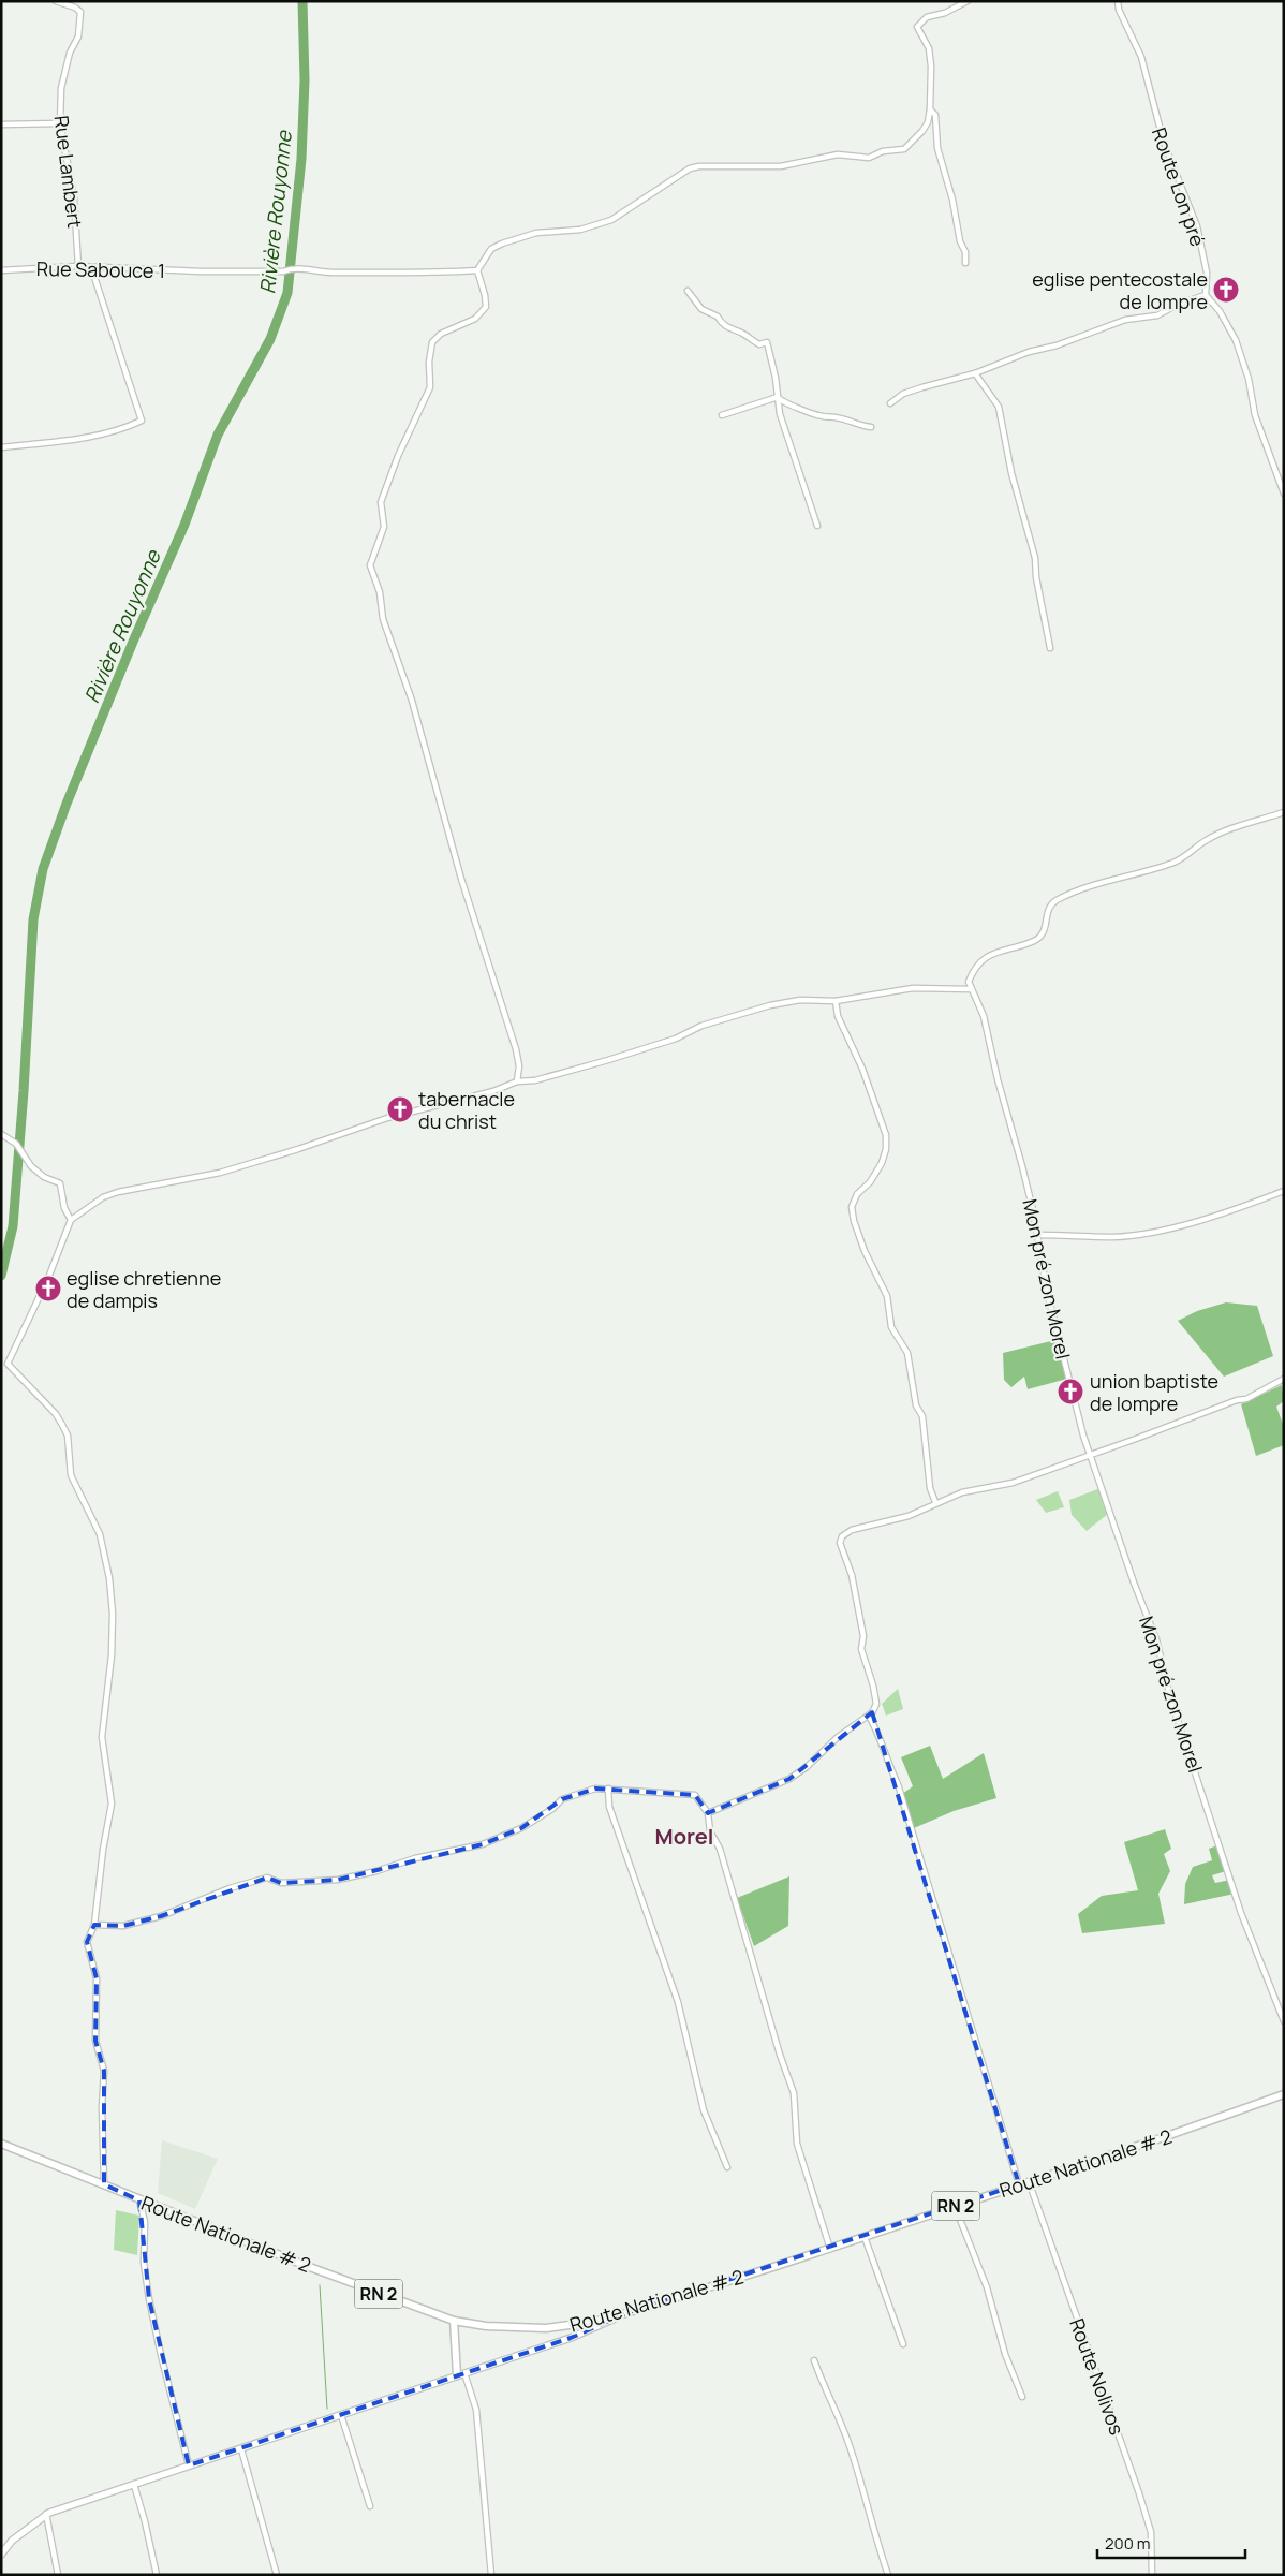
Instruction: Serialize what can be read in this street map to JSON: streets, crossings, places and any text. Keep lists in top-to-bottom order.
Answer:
{
  "streets": {
    "main road": ["Route Nationale # 2", "RN 2"],
    "street": [
      "Rue Lambert",
      "Route Lon pré",
      "Rue Sabouce 1",
      "Mon pré zon Morel",
      "Route Nolivos"
    ]
  },
  "crossings": [
    ["Rue Lambert", "Rue Sabouce 1"],
    ["Route Nationale # 2", "Route Nolivos"]
  ],
  "districts": ["Morel"],
  "water": ["Rivière Rouyonne"],
  "places": {
    "church": [
      "eglise pentecostale de lompre",
      "tabernacle du christ",
      "eglise chretienne de dampis",
      "union baptiste de lompre"
    ]
  },
  "scale_bar": "200 m"
}
